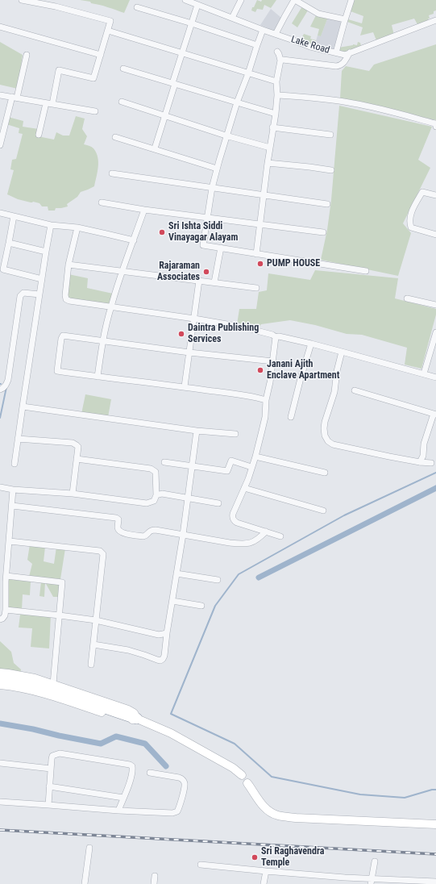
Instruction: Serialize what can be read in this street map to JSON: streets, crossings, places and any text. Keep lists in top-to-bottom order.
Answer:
{
  "streets": {
    "street": ["Lake Road"]
  },
  "places": [
    "Sri Ishta Siddi Vinayagar Alayam",
    "PUMP HOUSE",
    "Rajaraman Associates",
    "Daintra Publishing Services",
    "Janani Ajith Enclave Apartment",
    "Sri Raghavendra Temple"
  ]
}
